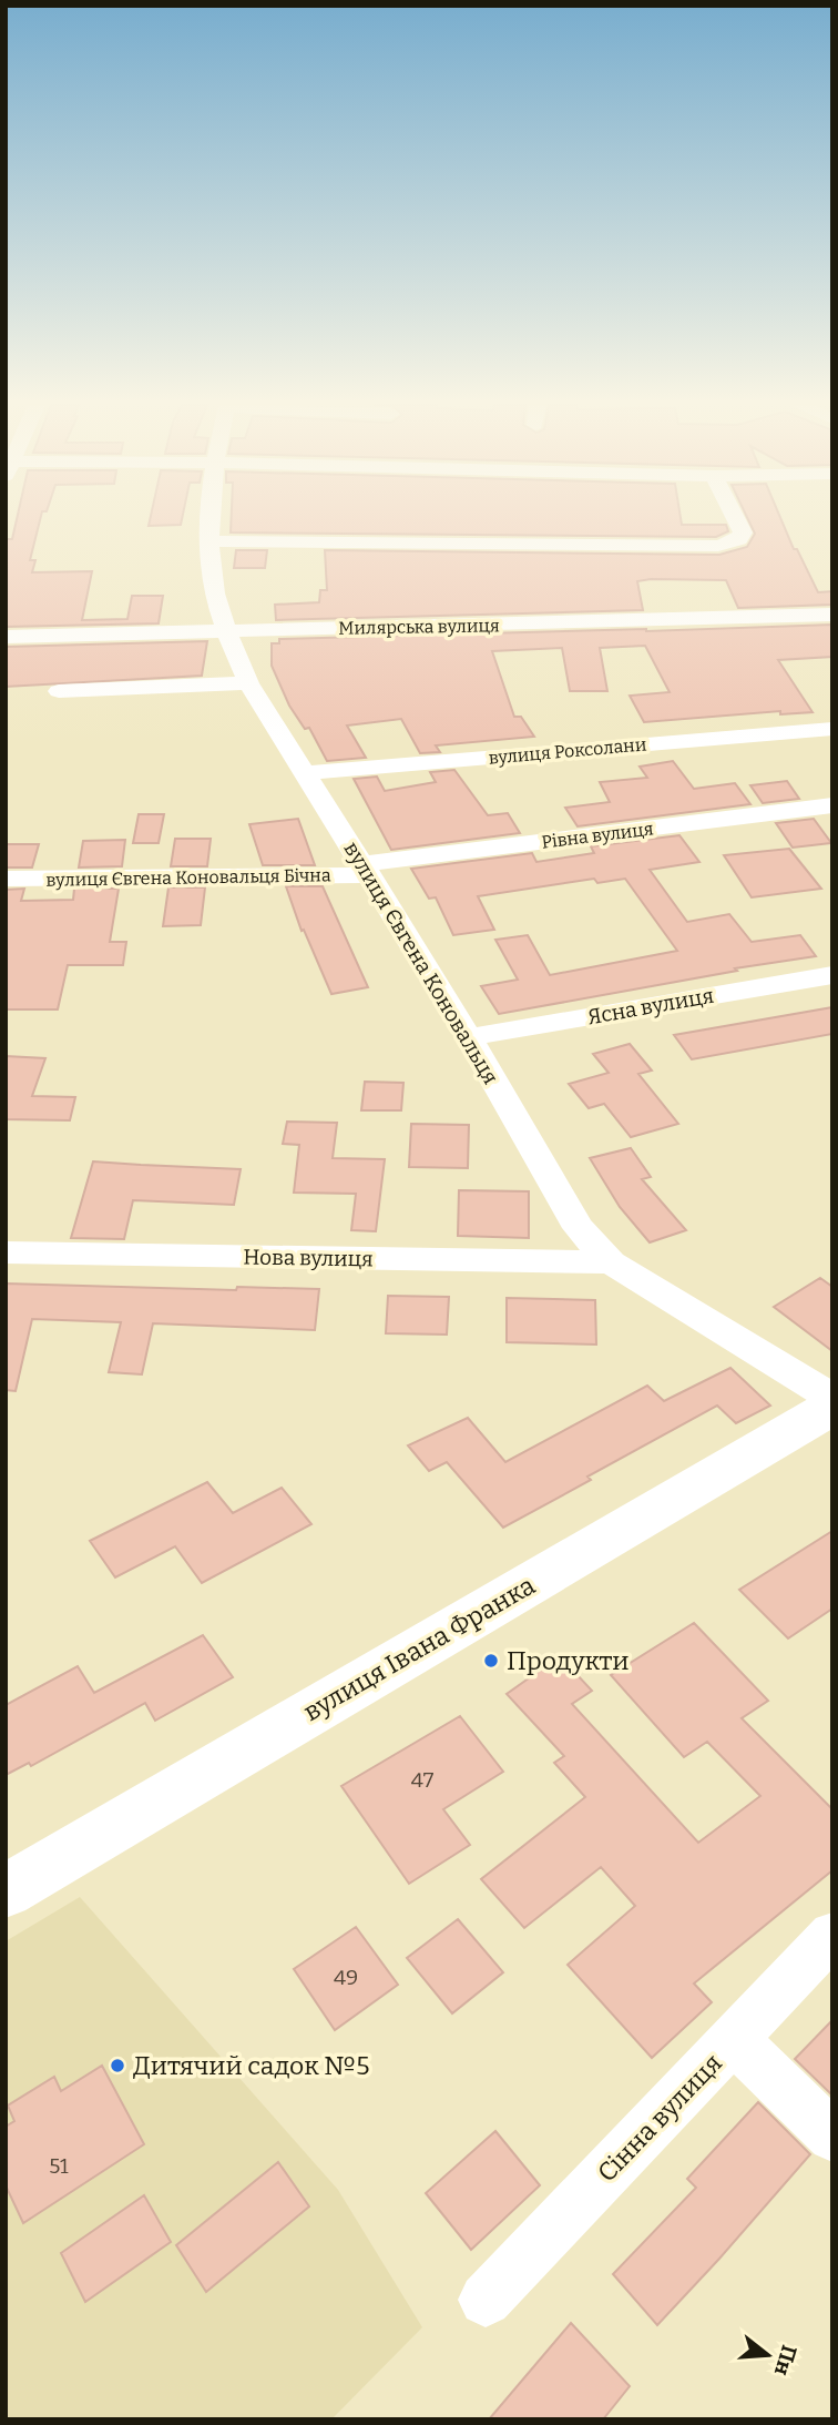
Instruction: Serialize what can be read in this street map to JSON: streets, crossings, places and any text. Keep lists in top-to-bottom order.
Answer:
{
  "streets": {
    "main road": ["вулиця Івана Франка"],
    "street": [
      "Милярська вулиця",
      "вулиця Роксолани",
      "Рівна вулиця",
      "вулиця Євгена Коновальця Бічна",
      "вулиця Євгена Коновальця",
      "Ясна вулиця",
      "Нова вулиця",
      "Сінна вулиця"
    ]
  },
  "crossings": [
    ["Милярська вулиця", "вулиця Євгена Коновальця"],
    ["вулиця Роксолани", "вулиця Євгена Коновальця"],
    ["Рівна вулиця", "вулиця Євгена Коновальця Бічна"],
    ["Рівна вулиця", "вулиця Євгена Коновальця"],
    ["вулиця Євгена Коновальця Бічна", "вулиця Євгена Коновальця"],
    ["вулиця Євгена Коновальця", "Ясна вулиця"],
    ["вулиця Євгена Коновальця", "Нова вулиця"]
  ],
  "places": ["Продукти", "Дитячий садок №5"],
  "house_numbers": ["47", "49", "51"],
  "north": "right"
}
